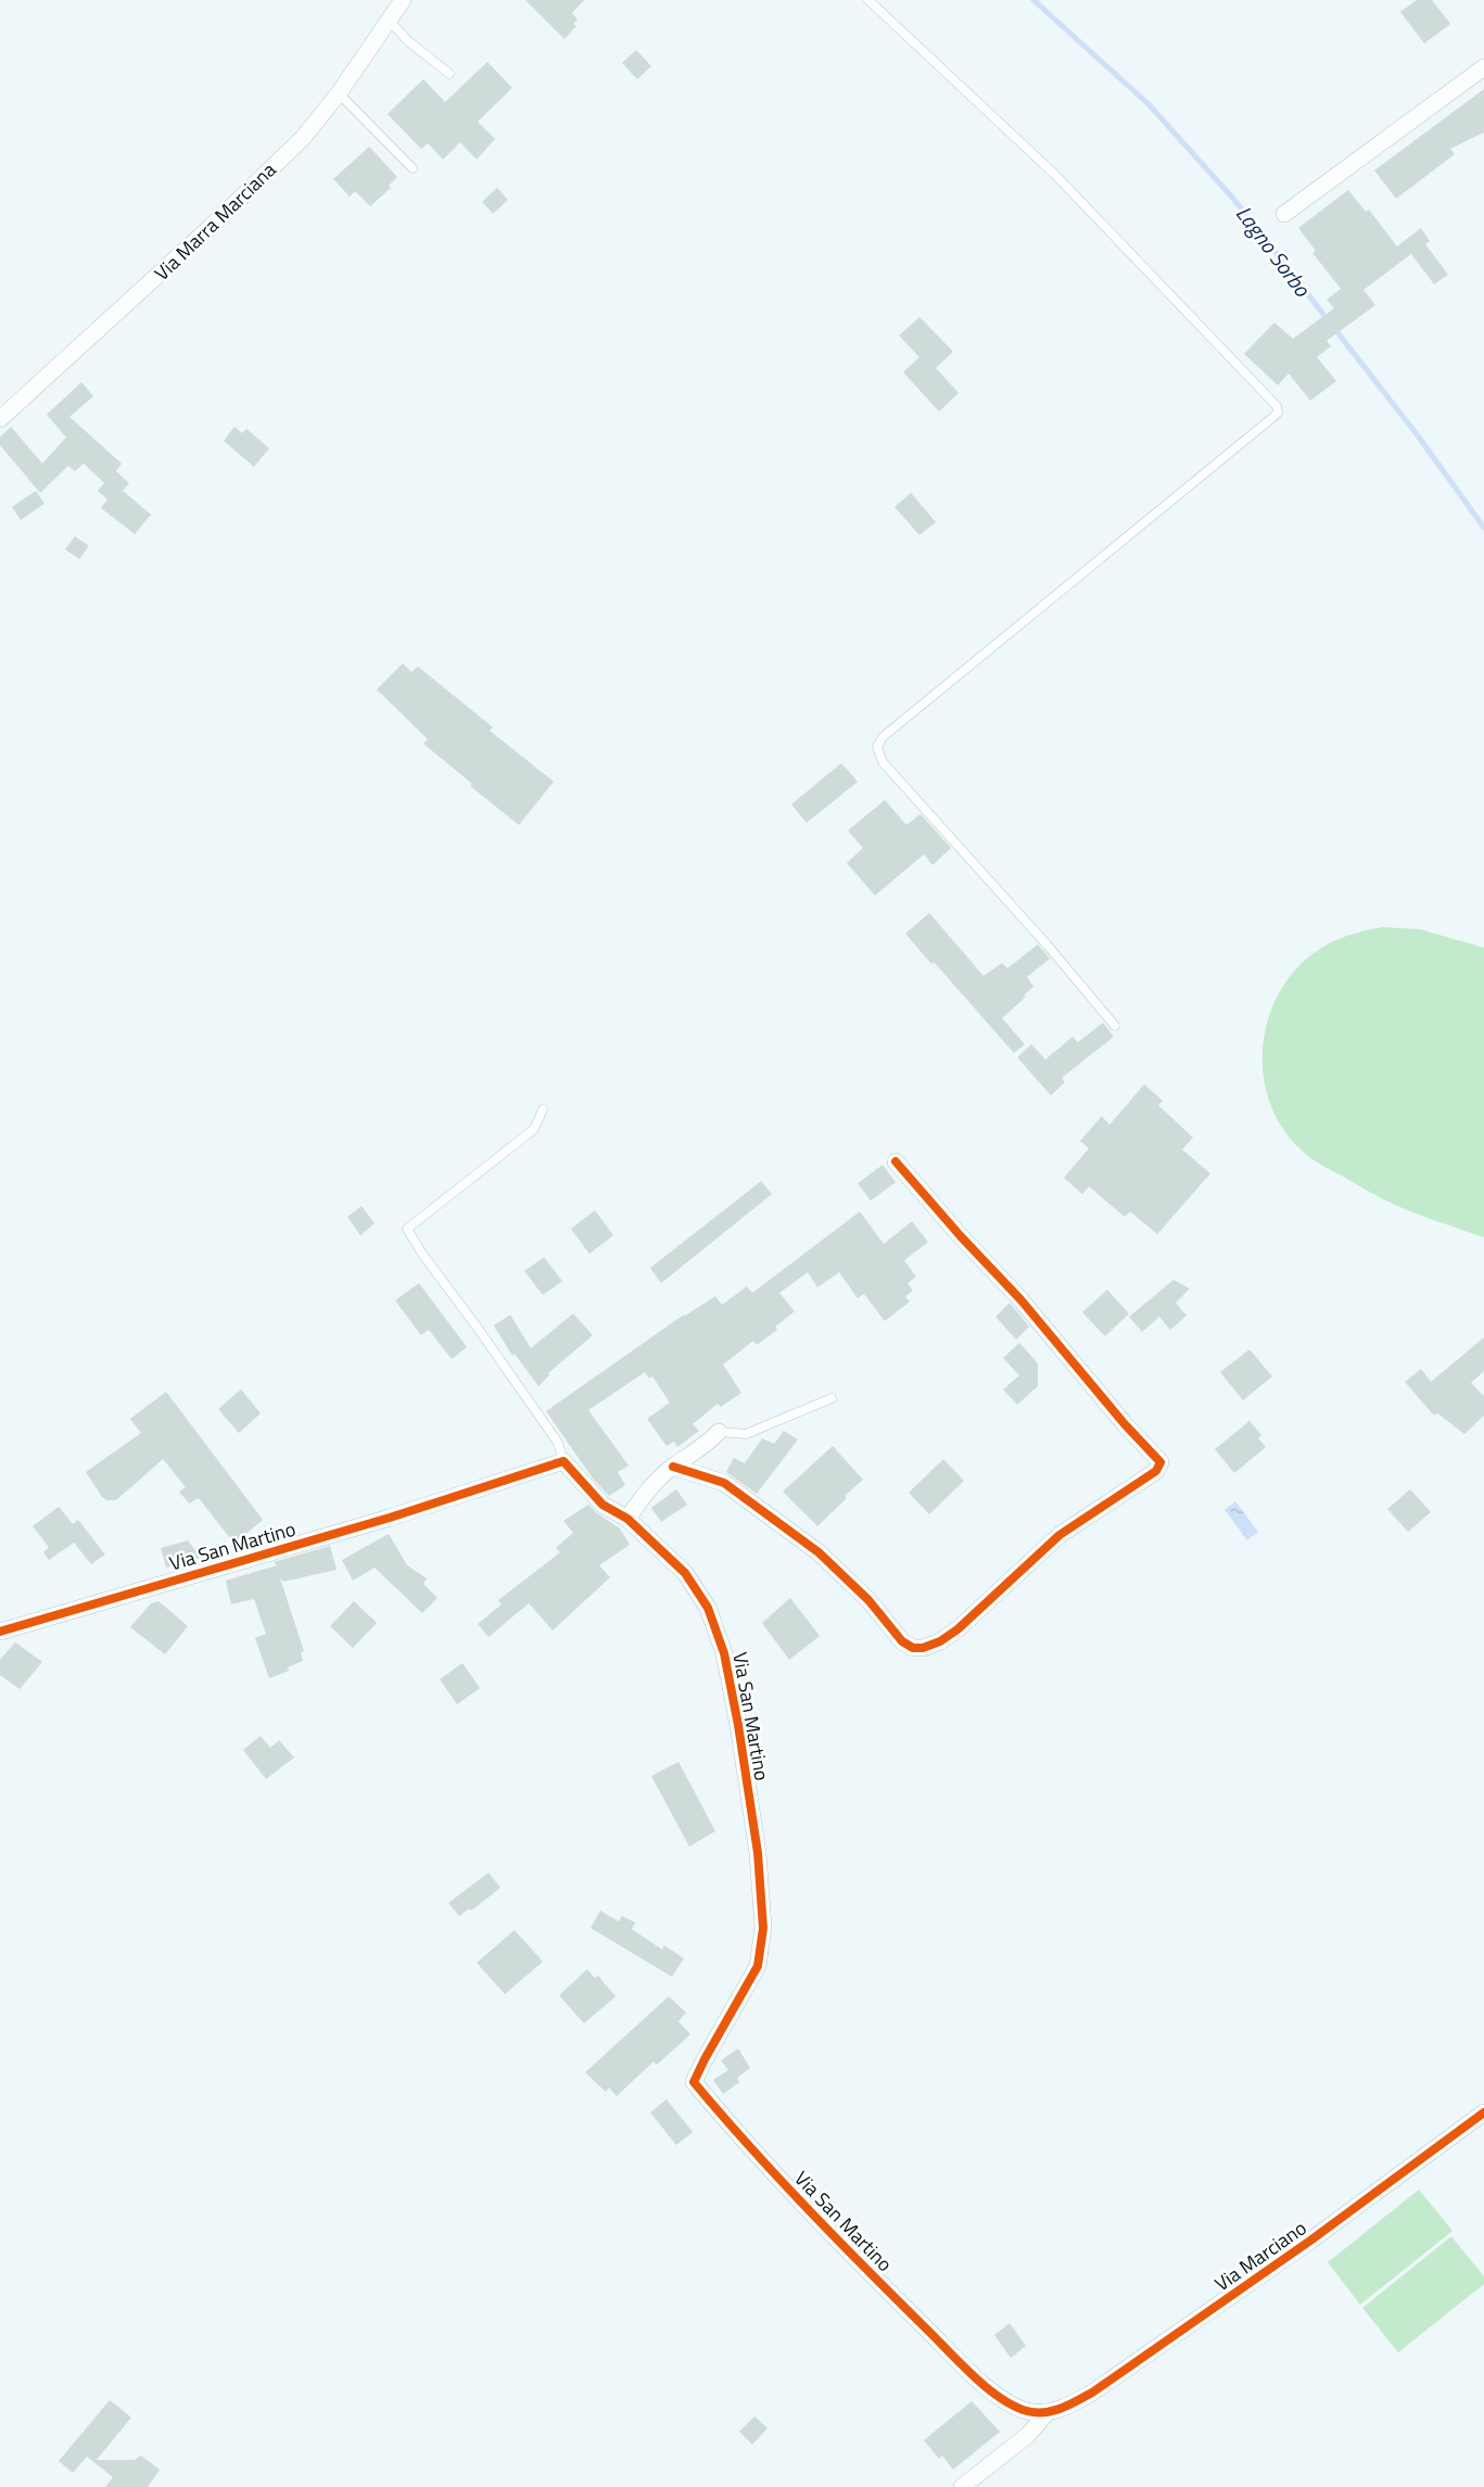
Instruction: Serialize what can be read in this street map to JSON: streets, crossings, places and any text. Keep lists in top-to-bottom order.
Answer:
{
  "streets": {
    "street": ["Via Marra Marciana", "Via San Martino", "Via Marciano"]
  },
  "crossings": [
    ["Via San Martino", "Via Marciano"]
  ],
  "water": ["Lagno Sorbo"]
}
